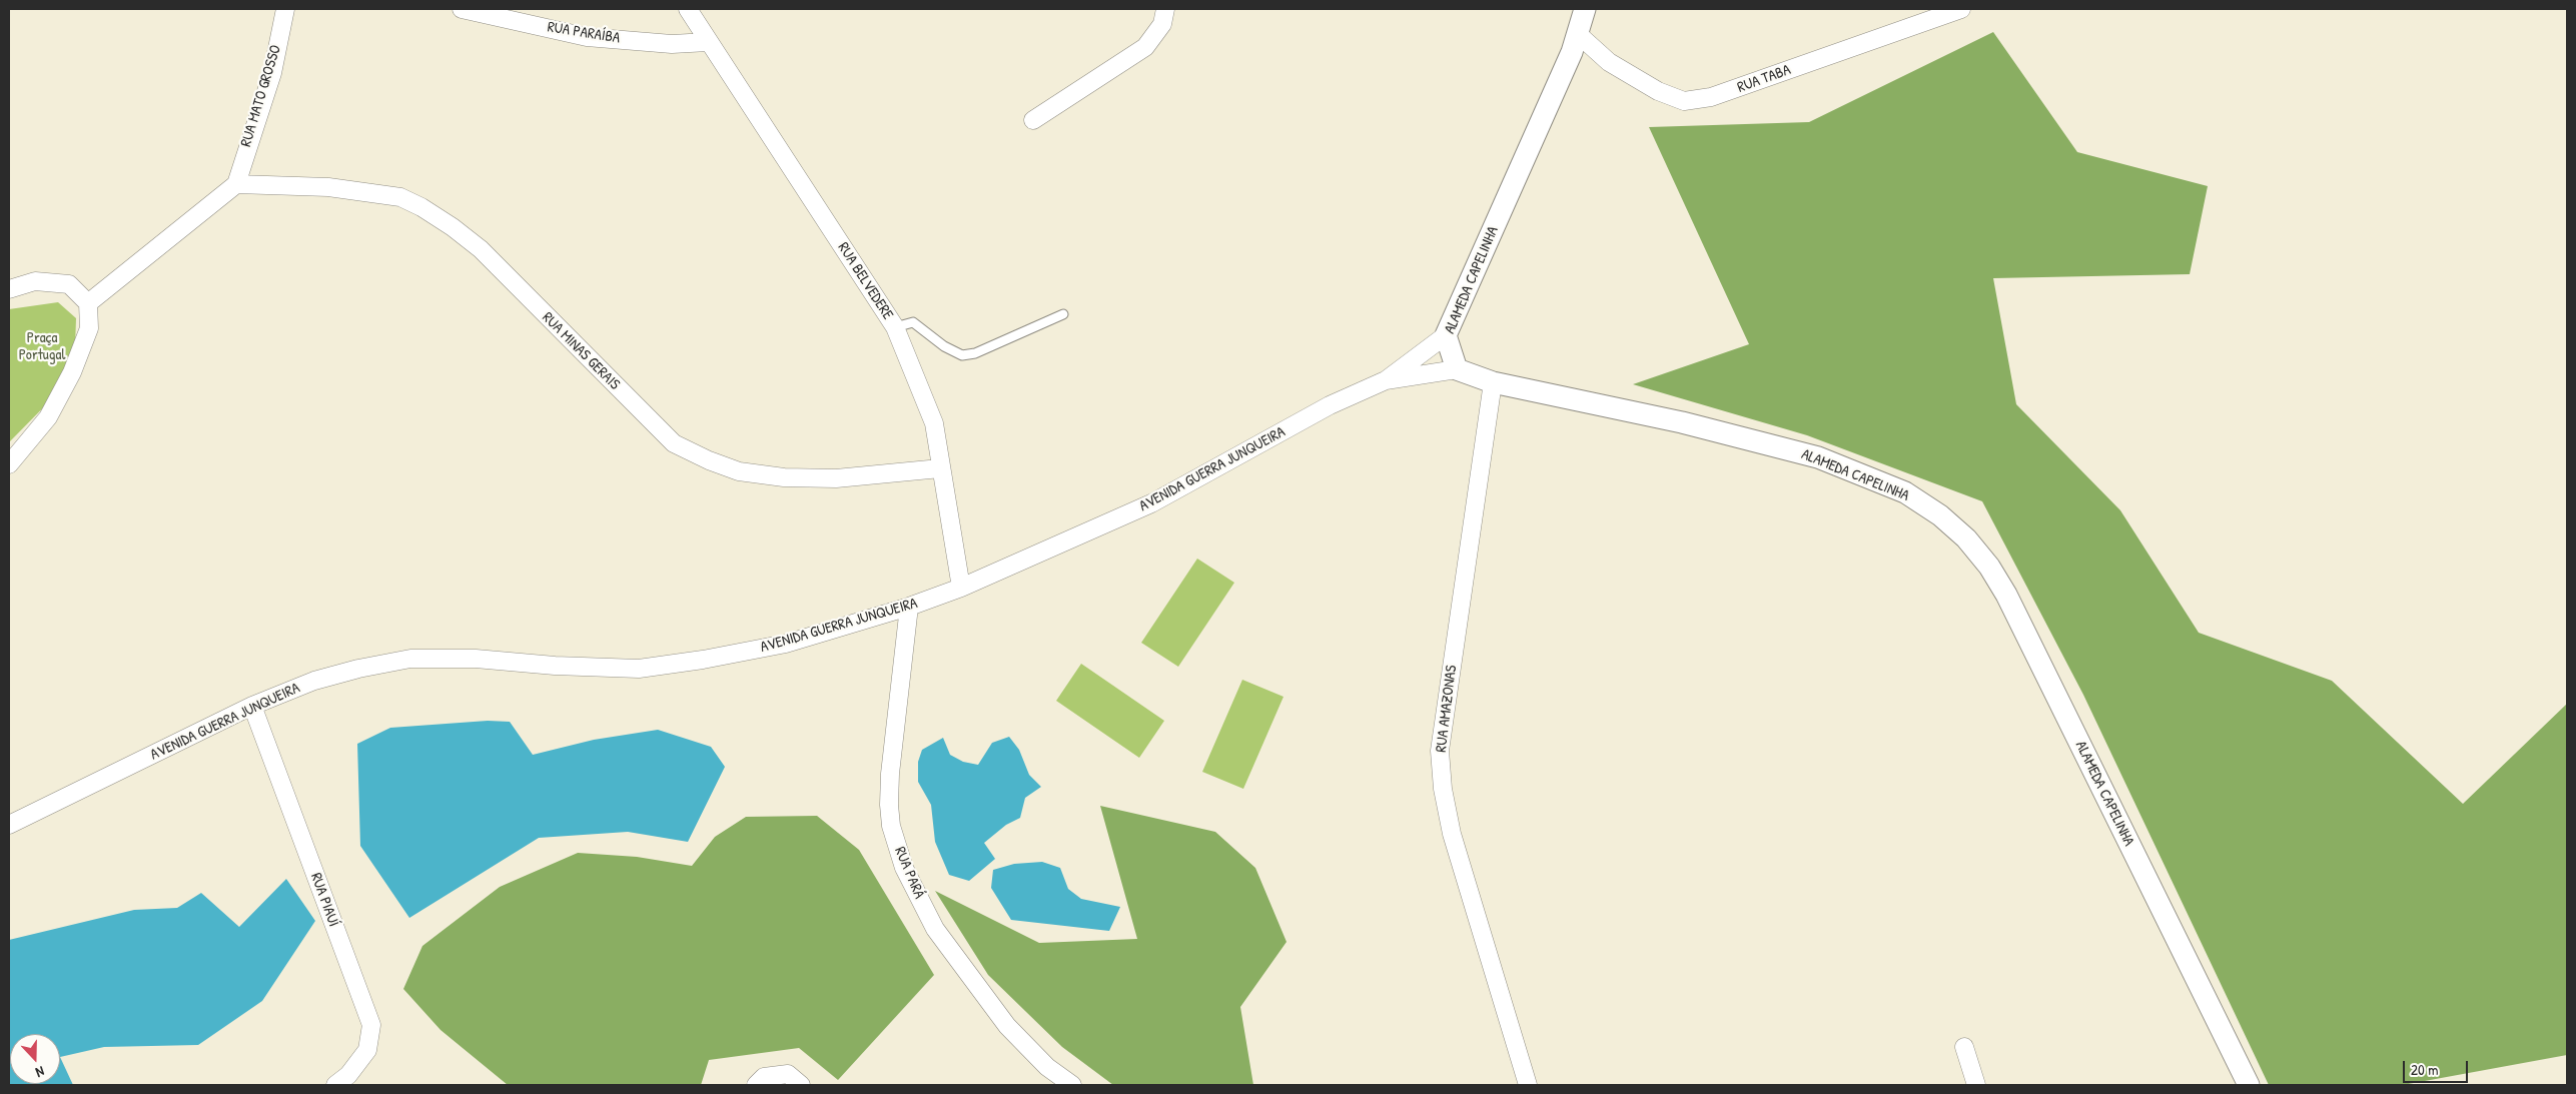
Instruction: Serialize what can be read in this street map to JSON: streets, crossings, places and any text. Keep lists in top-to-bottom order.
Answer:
{
  "streets": {
    "street": [
      "RUA PARAÍBA",
      "RUA TABA",
      "RUA MATO GROSSO",
      "ALAMEDA CAPELINHA",
      "RUA BELVEDERE",
      "RUA MINAS GERAIS",
      "AVENIDA GUERRA JUNQUEIRA",
      "RUA AMAZONAS",
      "RUA PARÁ",
      "RUA PIAUÍ"
    ]
  },
  "crossings": [
    ["RUA PARAÍBA", "RUA BELVEDERE"],
    ["RUA TABA", "ALAMEDA CAPELINHA"],
    ["RUA MATO GROSSO", "RUA MINAS GERAIS"],
    ["ALAMEDA CAPELINHA", "AVENIDA GUERRA JUNQUEIRA"],
    ["ALAMEDA CAPELINHA", "RUA AMAZONAS"],
    ["RUA BELVEDERE", "RUA MINAS GERAIS"],
    ["RUA BELVEDERE", "AVENIDA GUERRA JUNQUEIRA"],
    ["AVENIDA GUERRA JUNQUEIRA", "RUA PARÁ"],
    ["AVENIDA GUERRA JUNQUEIRA", "RUA PIAUÍ"]
  ],
  "parks": ["Praça Portugal"],
  "scale_bar": "20 m",
  "north": "bottom"
}
